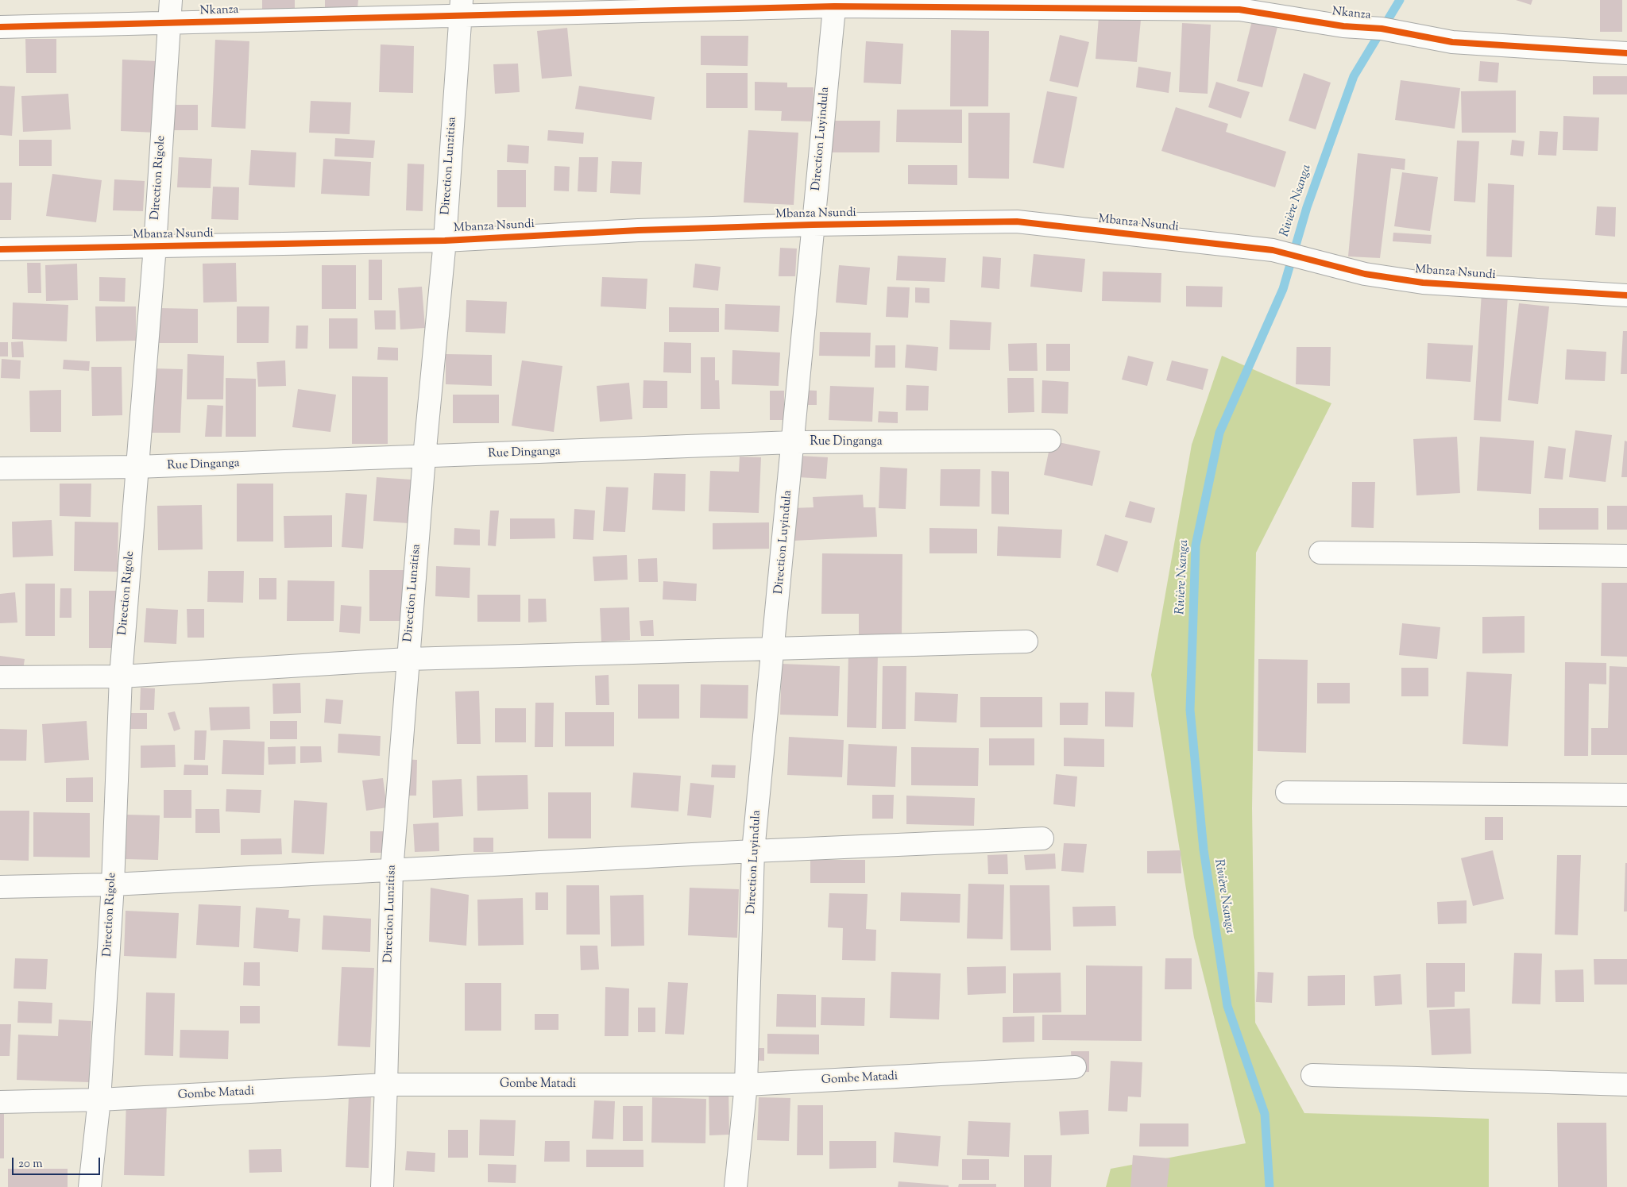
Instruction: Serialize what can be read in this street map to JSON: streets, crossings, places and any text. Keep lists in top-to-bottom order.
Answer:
{
  "streets": {
    "street": [
      "Nkanza",
      "Direction Luyindula",
      "Direction Lunzitisa",
      "Direction Rigole",
      "Mbanza Nsundi",
      "Rue Dinganga",
      "Gombe Matadi"
    ]
  },
  "crossings": [
    ["Nkanza", "Direction Luyindula"],
    ["Nkanza", "Direction Lunzitisa"],
    ["Nkanza", "Direction Rigole"],
    ["Direction Luyindula", "Mbanza Nsundi"],
    ["Direction Luyindula", "Rue Dinganga"],
    ["Direction Luyindula", "Gombe Matadi"],
    ["Direction Lunzitisa", "Mbanza Nsundi"],
    ["Direction Lunzitisa", "Rue Dinganga"],
    ["Direction Lunzitisa", "Gombe Matadi"],
    ["Direction Rigole", "Mbanza Nsundi"],
    ["Direction Rigole", "Rue Dinganga"],
    ["Direction Rigole", "Gombe Matadi"]
  ],
  "water": ["Rivière Nsanga"],
  "scale_bar": "20 m"
}
